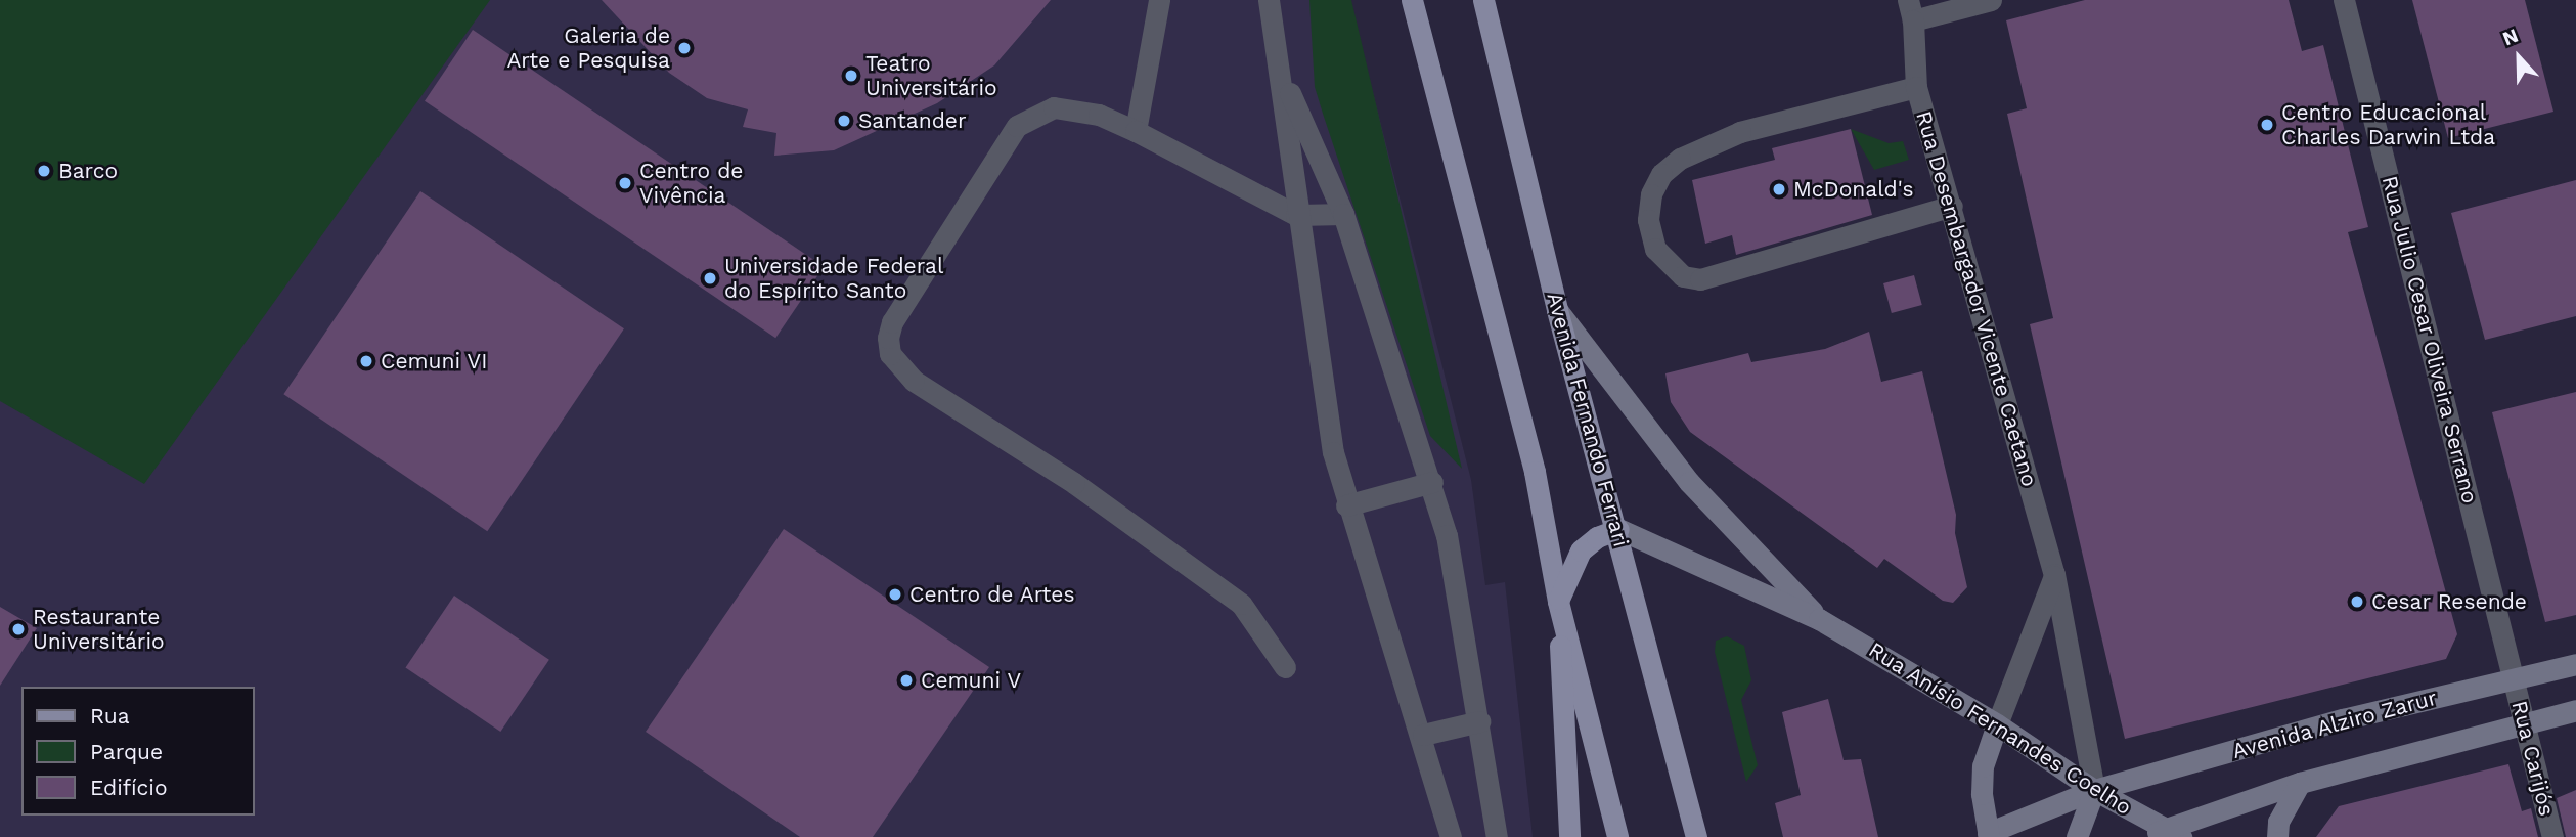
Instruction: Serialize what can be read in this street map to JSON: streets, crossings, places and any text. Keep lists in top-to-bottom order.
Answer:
{
  "streets": {
    "main road": ["Avenida Fernando Ferrari"],
    "street": [
      "Rua Desembargador Vicente Caetano",
      "Rua Julio Cesar Oliveira Serrano",
      "Avenida Alziro Zarur",
      "Rua Anísio Fernandes Coelho",
      "Rua Carijós"
    ]
  },
  "crossings": [
    ["Rua Desembargador Vicente Caetano", "Avenida Alziro Zarur"],
    ["Rua Desembargador Vicente Caetano", "Rua Anísio Fernandes Coelho"],
    ["Rua Julio Cesar Oliveira Serrano", "Avenida Alziro Zarur"],
    ["Rua Julio Cesar Oliveira Serrano", "Rua Carijós"],
    ["Avenida Fernando Ferrari", "Rua Anísio Fernandes Coelho"],
    ["Avenida Alziro Zarur", "Rua Anísio Fernandes Coelho"],
    ["Avenida Alziro Zarur", "Rua Carijós"]
  ],
  "places": [
    "Galeria de Arte e Pesquisa",
    "Teatro Universitário",
    "Santander",
    "Centro Educacional Charles Darwin Ltda",
    "Barco",
    "Centro de Vivência",
    "McDonald's",
    "Universidade Federal do Espírito Santo",
    "Cemuni VI",
    "Centro de Artes",
    "Cesar Resende",
    "Restaurante Universitário",
    "Cemuni V"
  ],
  "legend": ["Rua", "Parque", "Edifício"],
  "north": "top"
}
